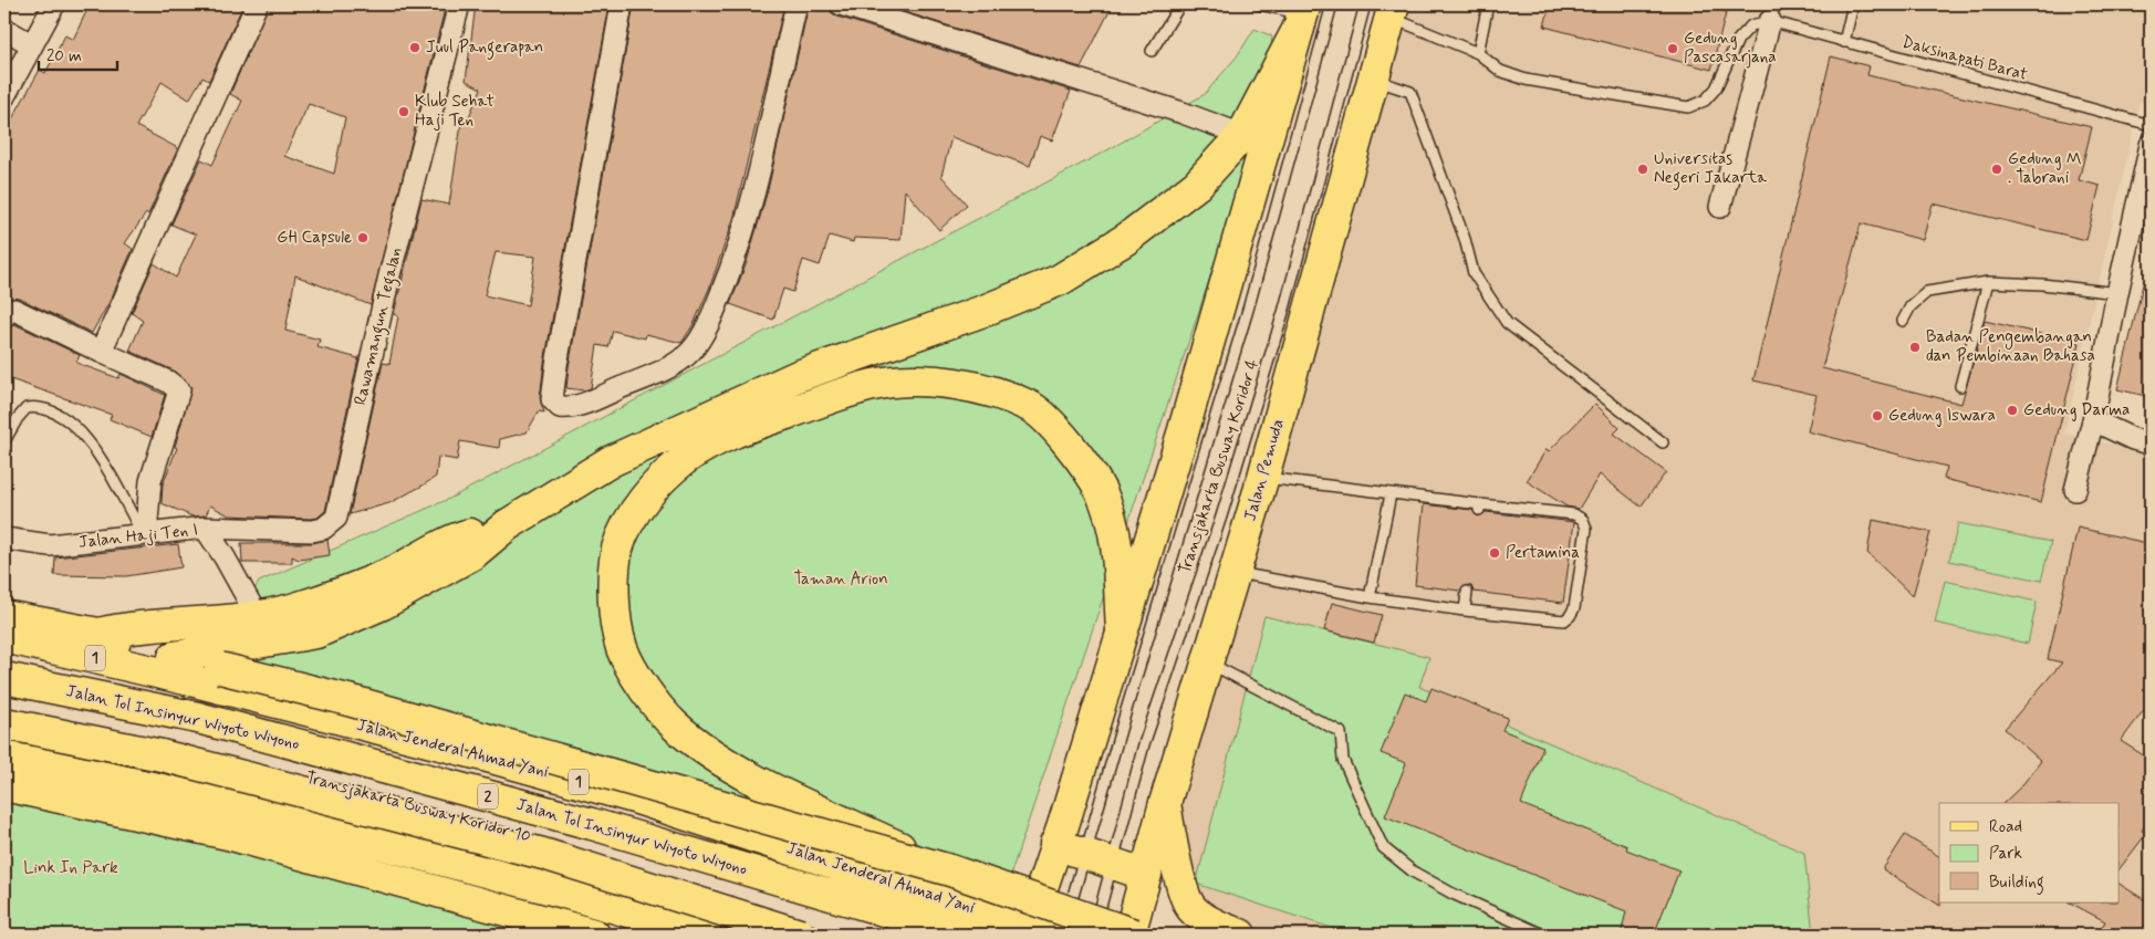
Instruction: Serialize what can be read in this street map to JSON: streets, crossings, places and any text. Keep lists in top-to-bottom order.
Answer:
{
  "streets": {
    "main road": [
      "Jalan Pemuda",
      "1",
      "Jalan Tol Insinyur Wiyoto Wiyono",
      "Jalan Jenderal Ahmad Yani",
      "2"
    ],
    "street": ["Rawamangun Tegalan", "Jalan Haji Ten I"],
    "lane": ["Daksinapati Barat", "Transjakarta Busway Koridor 4", "Transjakarta Busway Koridor 10"]
  },
  "crossings": [
    ["Rawamangun Tegalan", "Jalan Haji Ten I"],
    ["Transjakarta Busway Koridor 4", "Jalan Pemuda"]
  ],
  "parks": ["Taman Arion", "Link In Park"],
  "places": [
    "Juul Pangerapan",
    "Gedung Pascasarjana",
    "Klub Sehat Haji Ten",
    "Universitas Negeri Jakarta",
    "Gedung M . Tabrani",
    "GH Capsule",
    "Badan Pengembangan dan Pembinaan Bahasa",
    "Gedung Darma",
    "Gedung Iswara",
    "Pertamina"
  ],
  "legend": ["Road", "Park", "Building"],
  "scale_bar": "20 m"
}
